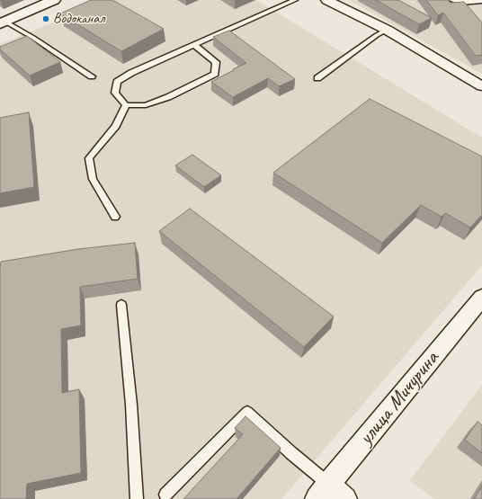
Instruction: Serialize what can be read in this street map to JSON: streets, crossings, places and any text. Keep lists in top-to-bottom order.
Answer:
{
  "streets": {
    "street": ["улица Мичурина"]
  },
  "places": ["Водоканал"]
}
